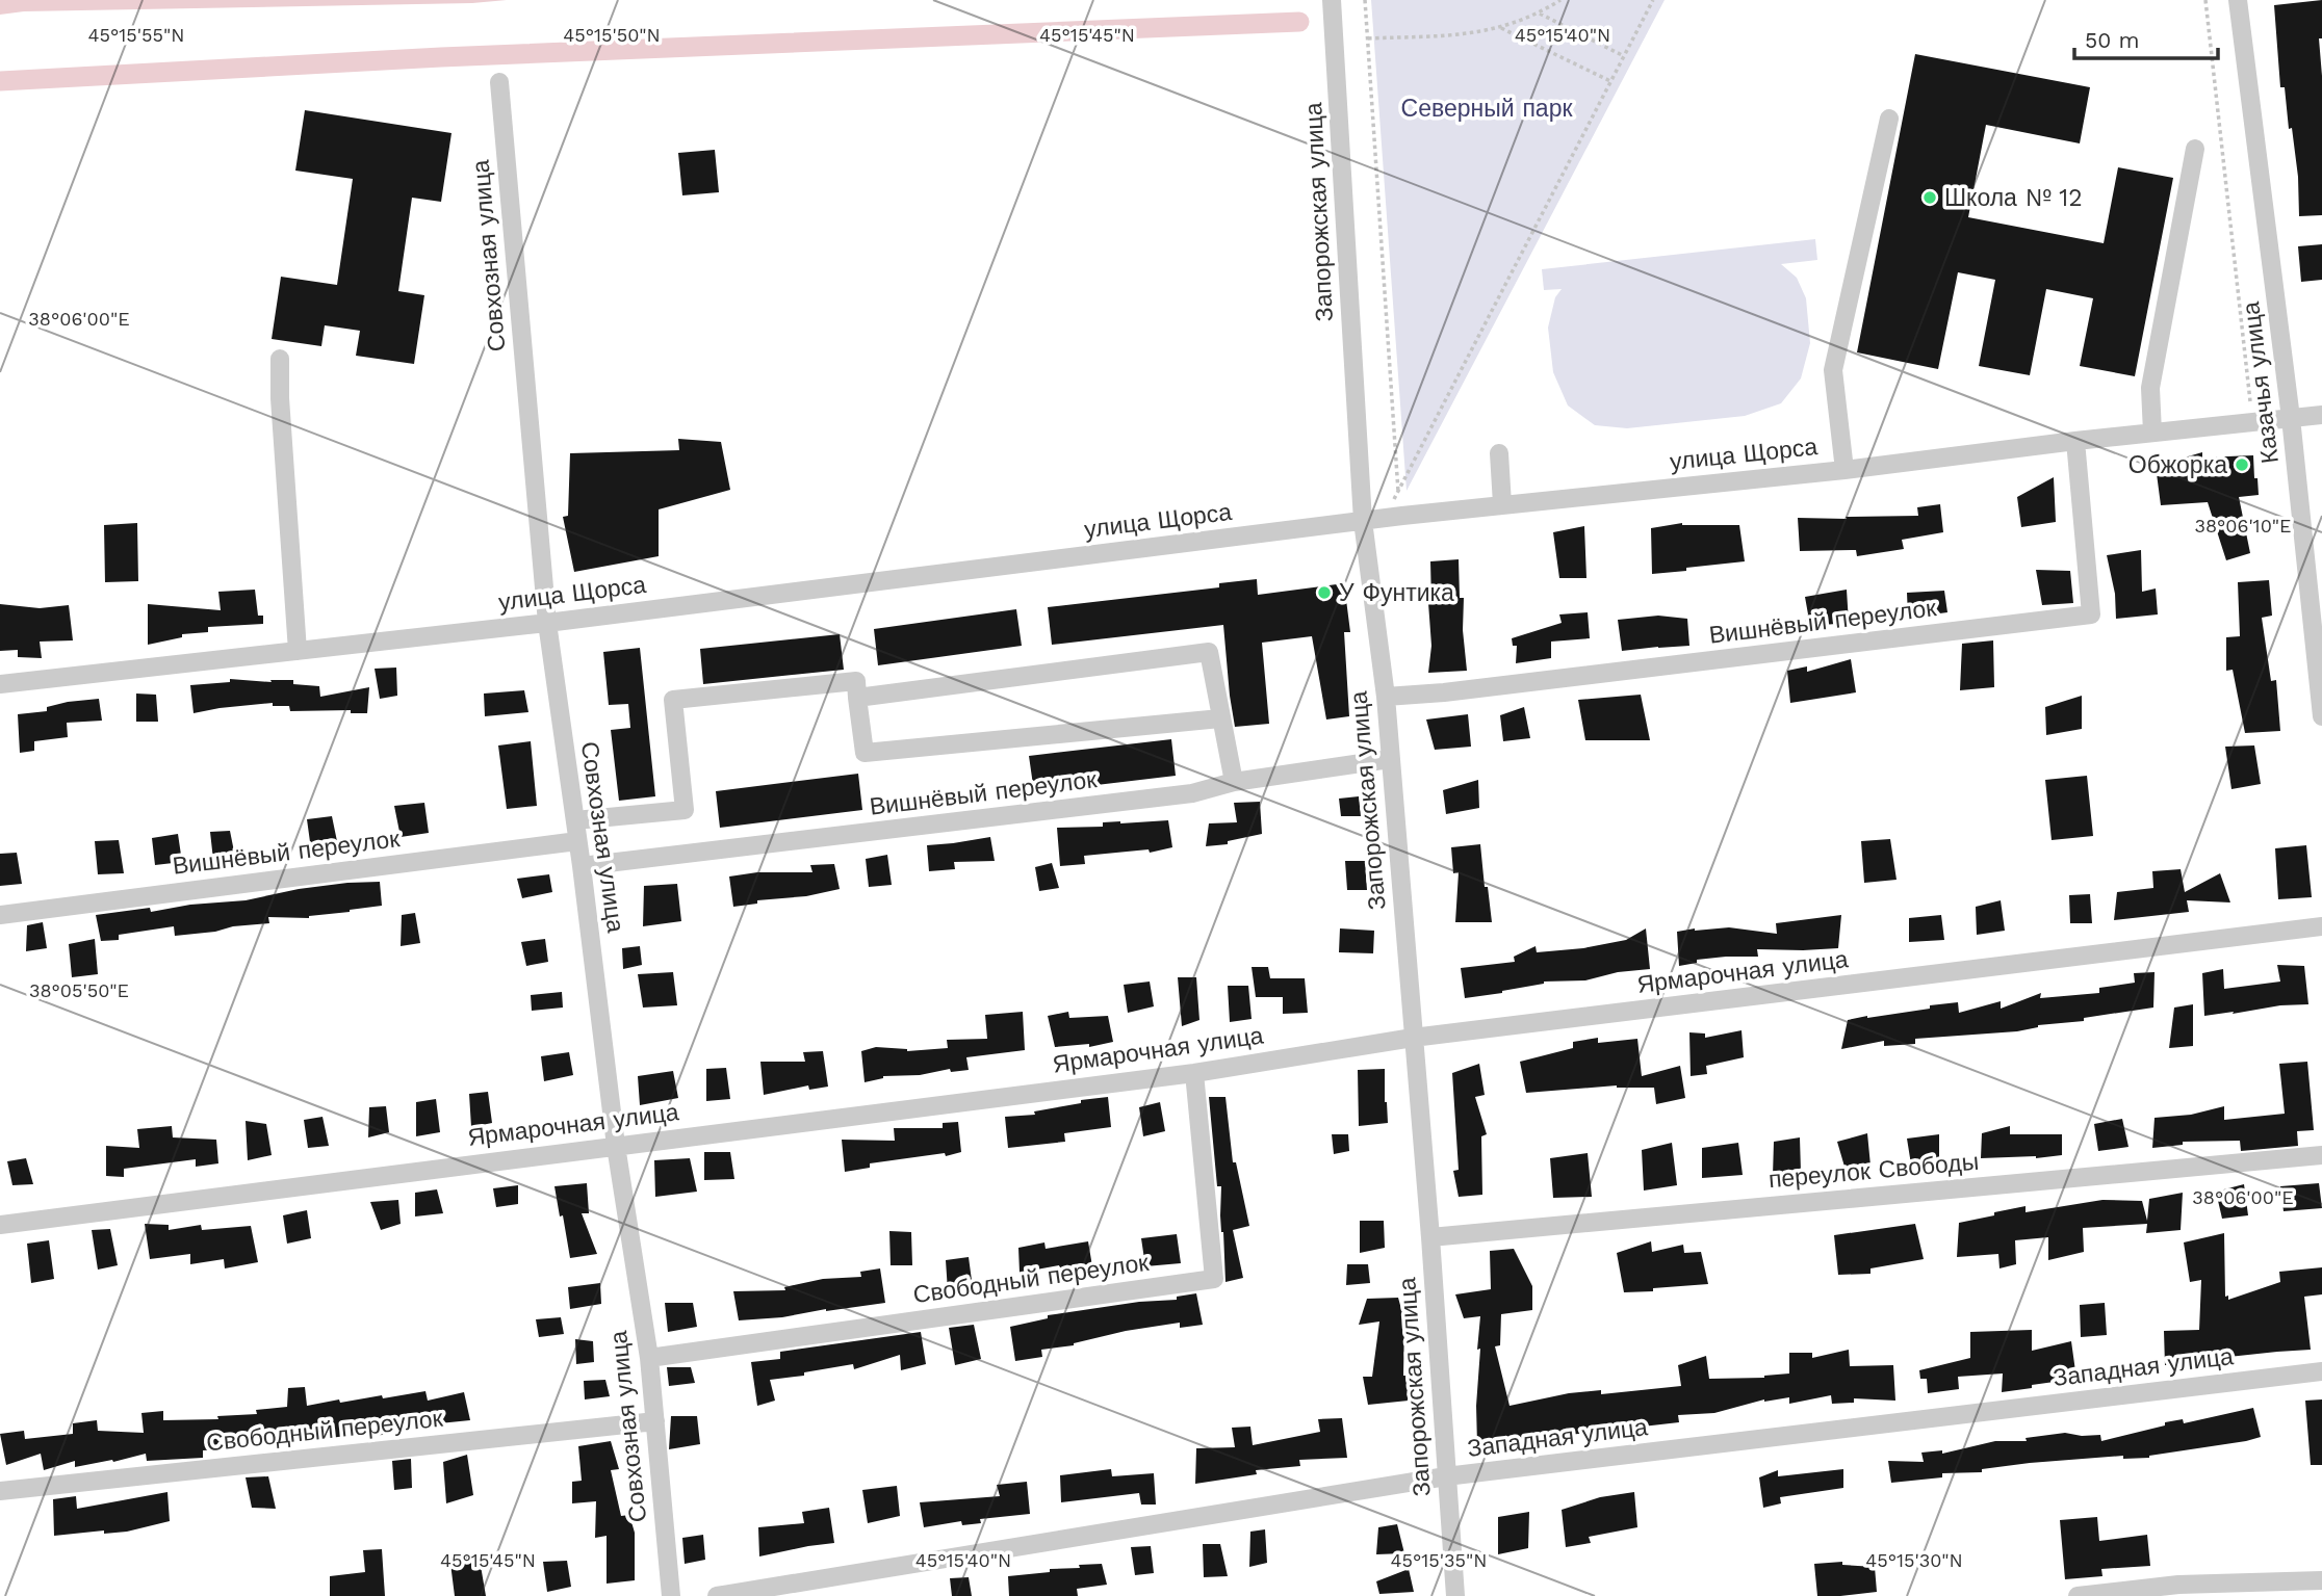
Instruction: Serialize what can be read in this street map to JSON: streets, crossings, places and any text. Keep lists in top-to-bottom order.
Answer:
{
  "streets": {
    "street": [
      "Запорожская улица",
      "Совхозная улица",
      "Казачья улица",
      "улица Щорса",
      "Вишнёвый переулок",
      "Ярмарочная улица",
      "переулок Свободы",
      "Свободный переулок",
      "Западная улица"
    ]
  },
  "crossings": [
    ["Запорожская улица", "улица Щорса"],
    ["Запорожская улица", "Вишнёвый переулок"],
    ["Запорожская улица", "Ярмарочная улица"],
    ["Запорожская улица", "переулок Свободы"],
    ["Запорожская улица", "Западная улица"],
    ["Совхозная улица", "улица Щорса"],
    ["Совхозная улица", "Вишнёвый переулок"],
    ["Совхозная улица", "Ярмарочная улица"],
    ["Совхозная улица", "Свободный переулок"],
    ["Казачья улица", "улица Щорса"],
    ["улица Щорса", "Вишнёвый переулок"],
    ["Ярмарочная улица", "Свободный переулок"]
  ],
  "parks": ["Северный парк"],
  "places": ["Школа № 12", "Обжорка", "У Фунтика"],
  "scale_bar": "50 m",
  "coordinates": [
    "45°15'55\"N",
    "45°15'50\"N",
    "45°15'45\"N",
    "45°15'40\"N",
    "38°06'00\"E",
    "38°06'10\"E",
    "38°05'50\"E",
    "45°15'35\"N",
    "45°15'30\"N"
  ]
}
